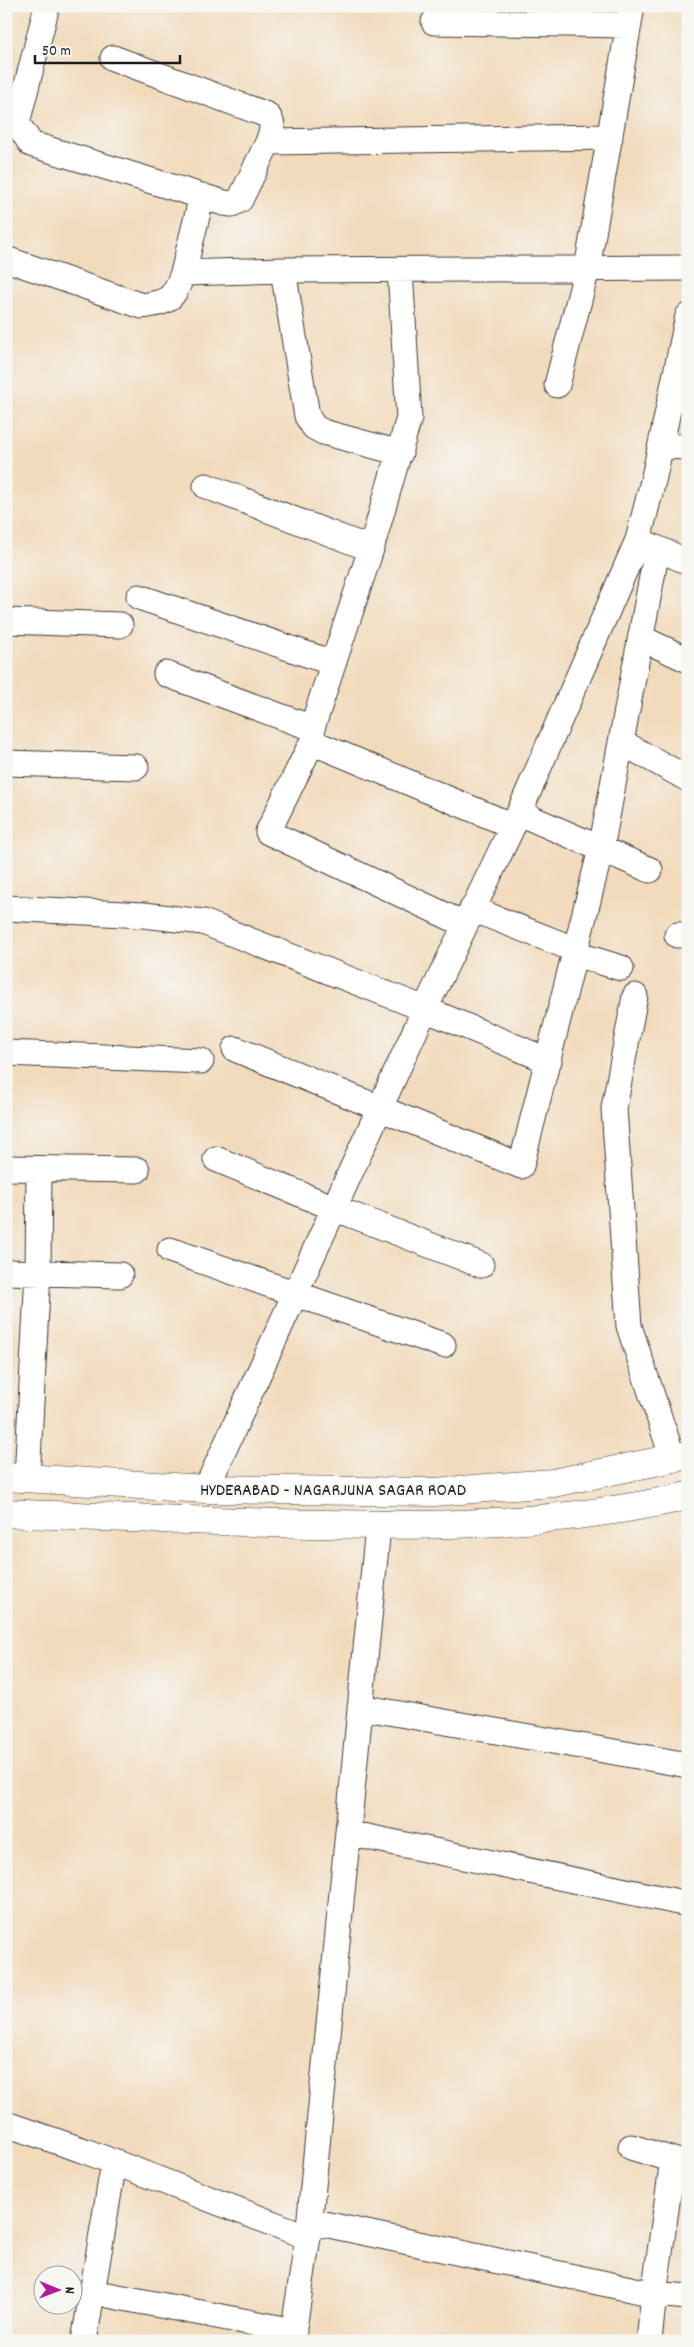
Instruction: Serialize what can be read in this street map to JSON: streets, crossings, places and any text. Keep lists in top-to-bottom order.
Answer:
{
  "streets": {
    "main road": ["HYDERABAD - NAGARJUNA SAGAR ROAD"]
  },
  "scale_bar": "50 m",
  "north": "right"
}
